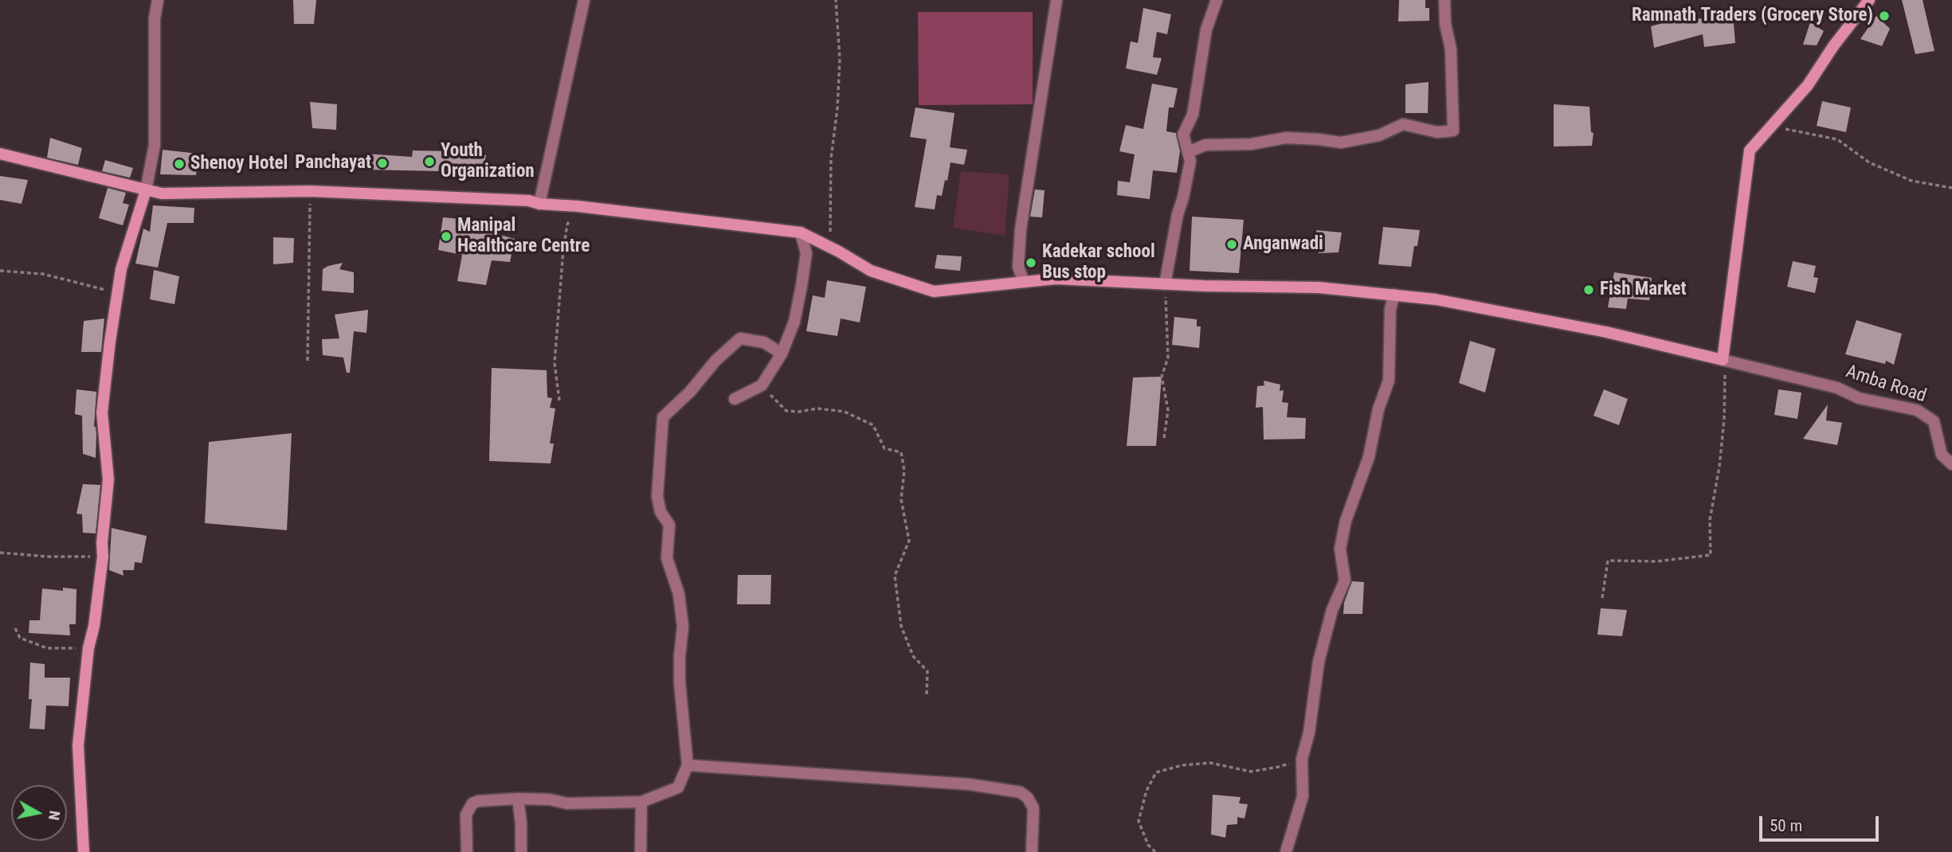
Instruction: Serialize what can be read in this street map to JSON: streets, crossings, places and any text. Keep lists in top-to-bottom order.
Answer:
{
  "streets": {
    "street": ["Amba Road"]
  },
  "places": [
    "Ramnath Traders (Grocery Store)",
    "Youth Organization",
    "Panchayat",
    "Shenoy Hotel",
    "Manipal Healthcare Centre",
    "Anganwadi",
    "Kadekar school Bus stop",
    "Fish Market"
  ],
  "scale_bar": "50 m",
  "north": "right"
}
